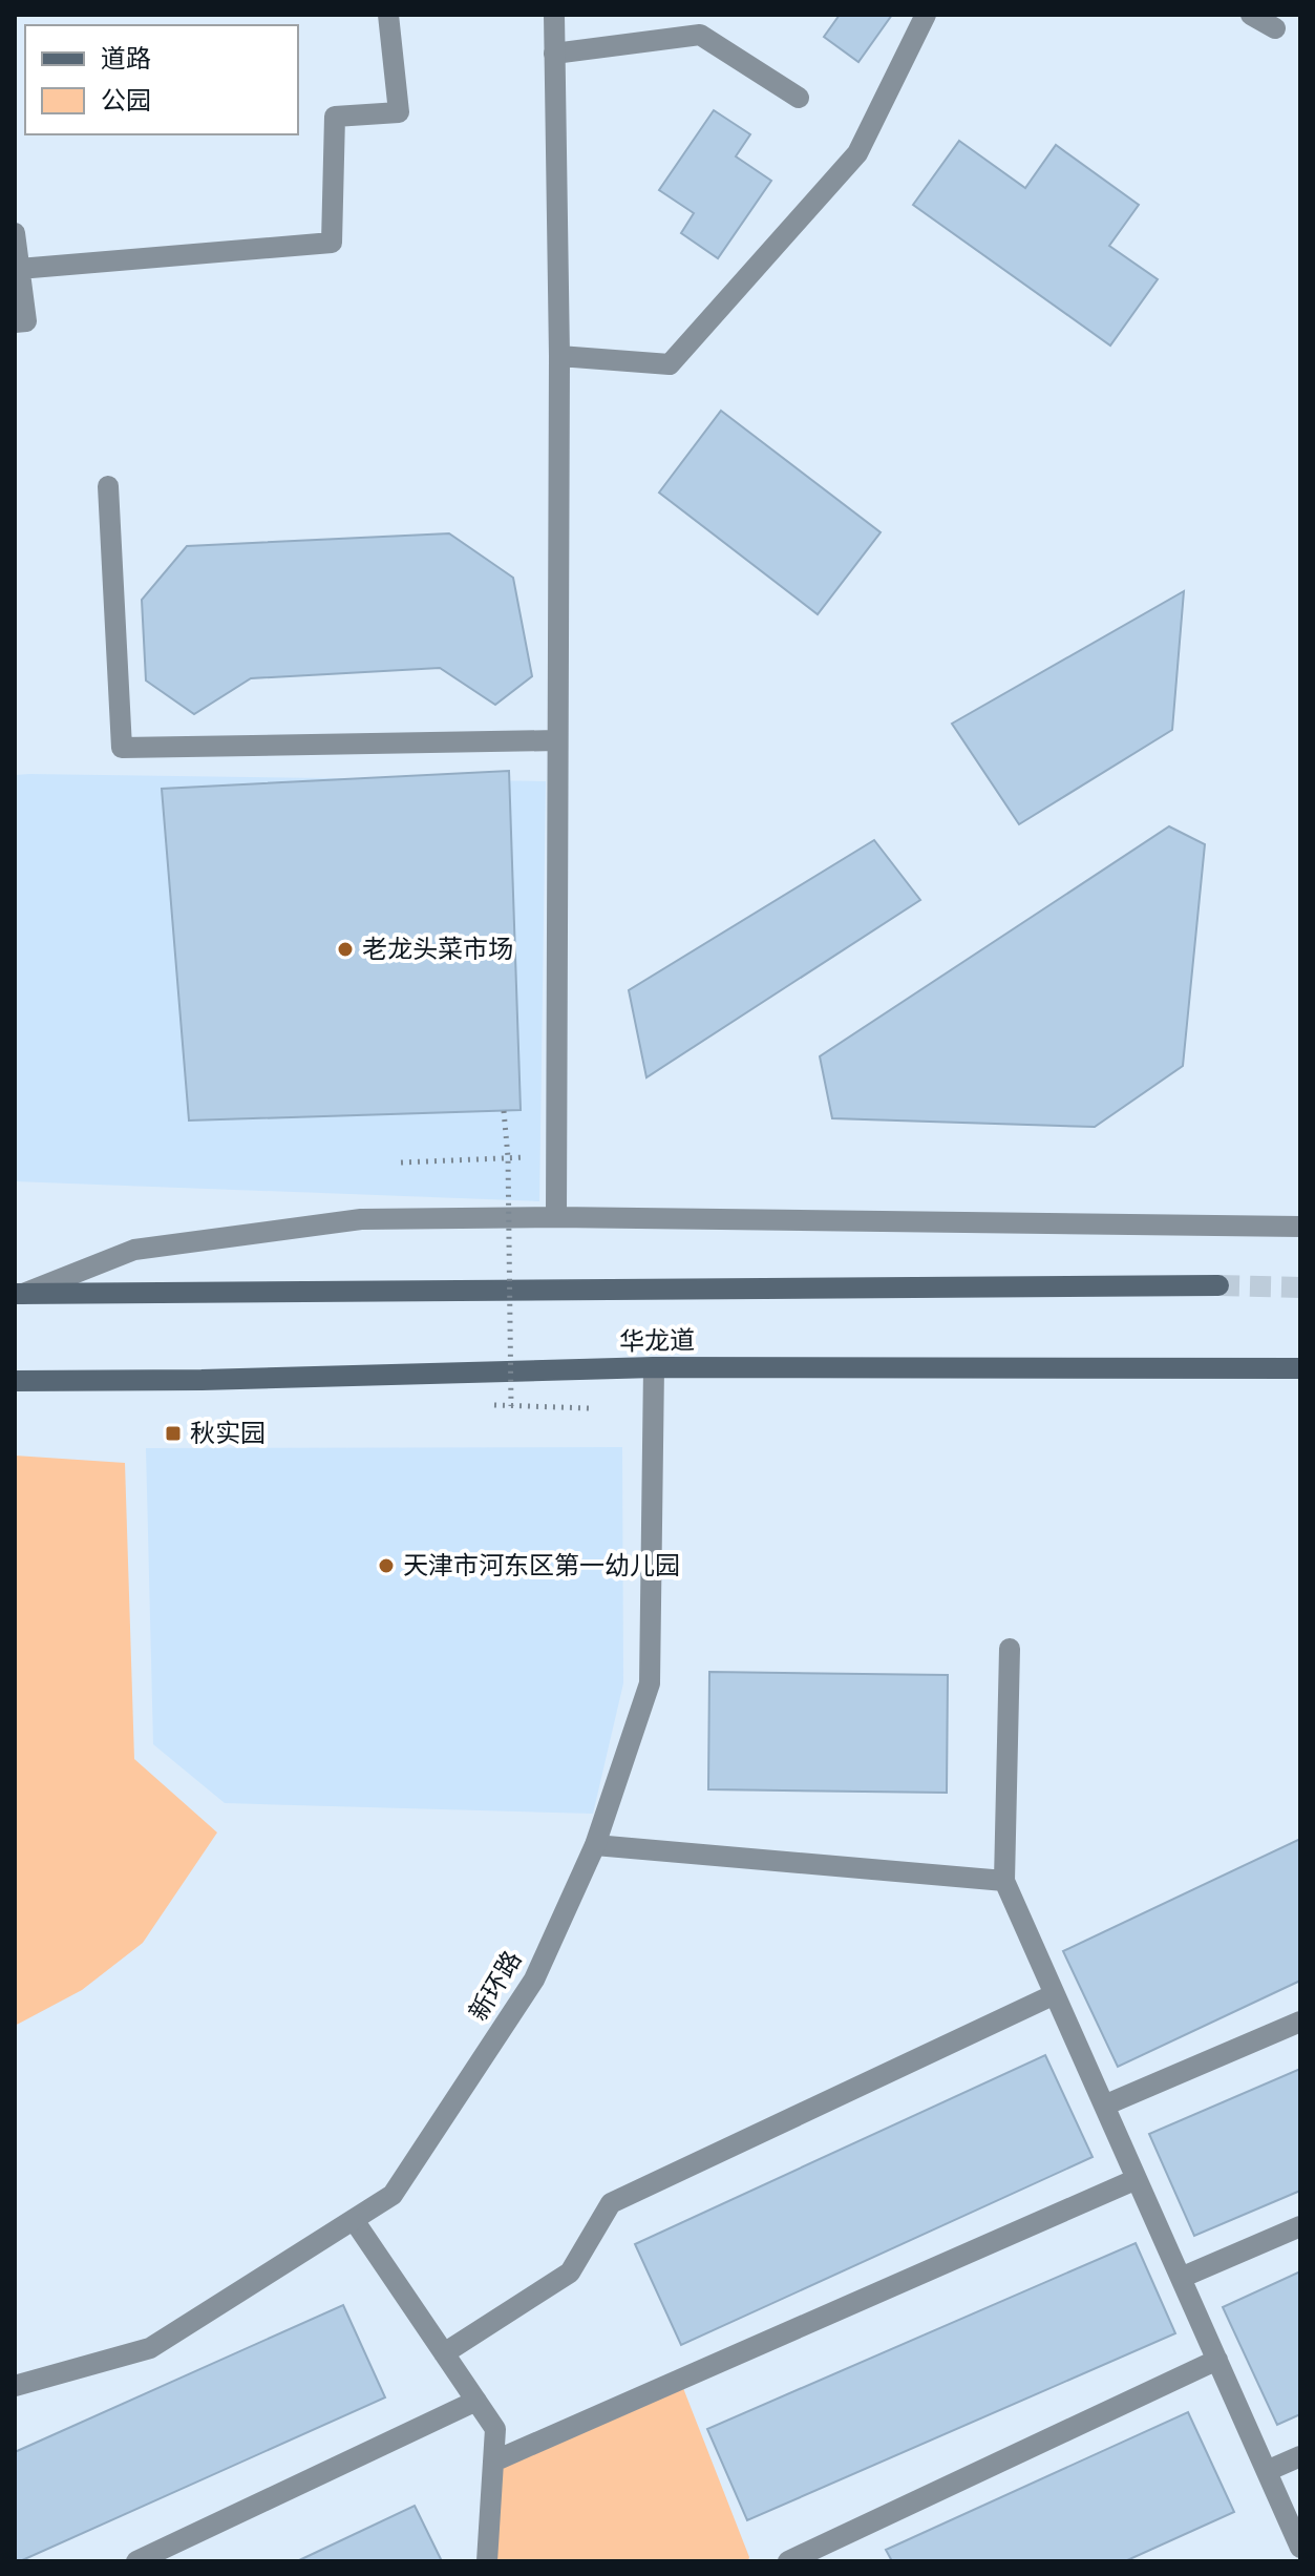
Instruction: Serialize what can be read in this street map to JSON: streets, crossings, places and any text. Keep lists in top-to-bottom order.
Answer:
{
  "streets": {
    "main road": ["华龙道"],
    "street": ["新环路"]
  },
  "crossings": [
    ["华龙道", "新环路"]
  ],
  "places": {
    "other": ["老龙头菜市场", "天津市河东区第一幼儿园"],
    "transit": ["秋实园"]
  },
  "legend": ["道路", "公园"]
}
